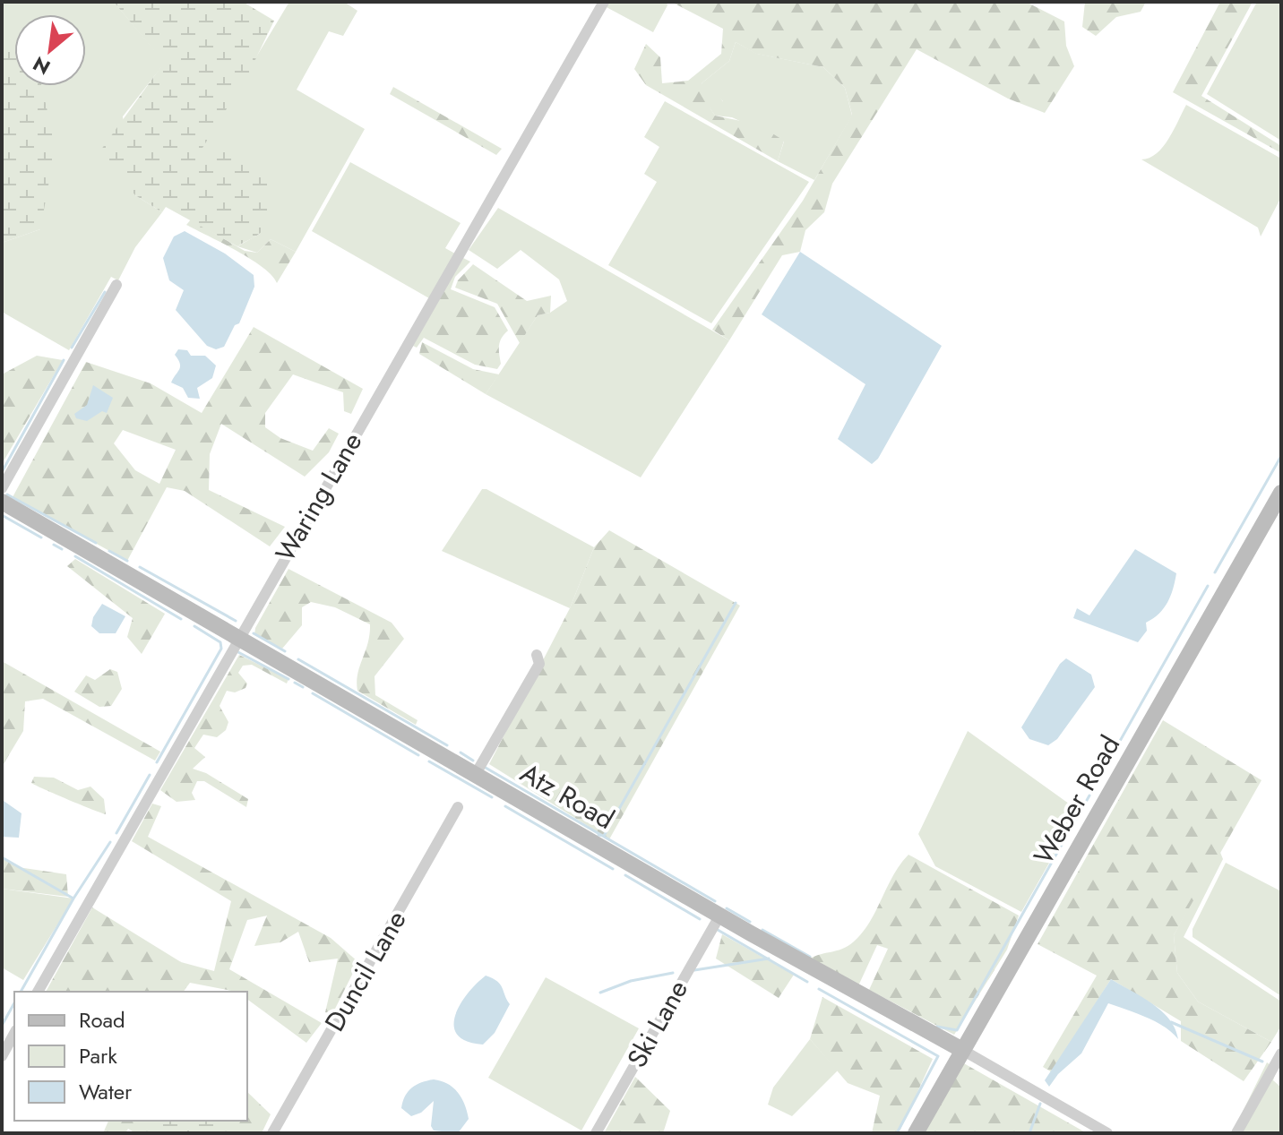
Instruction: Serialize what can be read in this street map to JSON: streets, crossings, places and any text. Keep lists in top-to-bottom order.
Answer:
{
  "streets": {
    "street": [
      "Waring Lane",
      "Atz Road",
      "Weber Road",
      "Duncil Lane",
      "Ski Lane"
    ]
  },
  "crossings": [
    ["Waring Lane", "Atz Road"],
    ["Atz Road", "Weber Road"],
    ["Atz Road", "Ski Lane"]
  ],
  "legend": ["Road", "Park", "Water"],
  "north": "bottom left"
}
